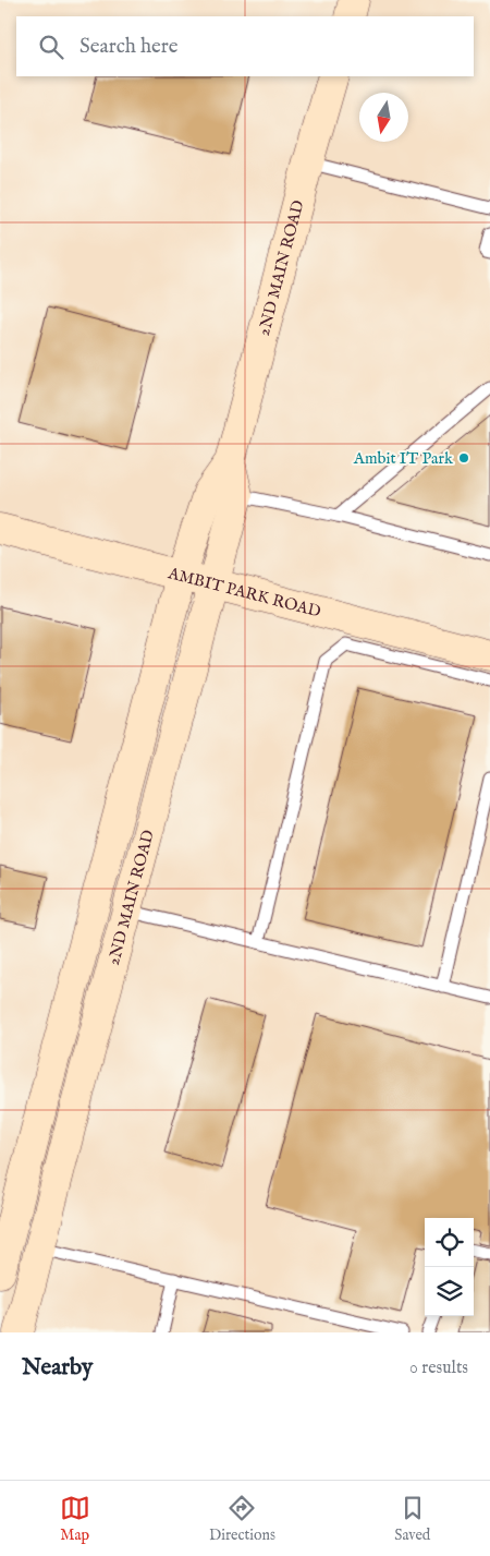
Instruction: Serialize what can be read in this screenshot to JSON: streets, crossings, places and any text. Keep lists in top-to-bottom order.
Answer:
{
  "streets": {
    "main road": ["2ND MAIN ROAD", "AMBIT PARK ROAD"]
  },
  "crossings": [
    ["2ND MAIN ROAD", "AMBIT PARK ROAD"]
  ],
  "places": ["Ambit IT Park"],
  "north": "bottom",
  "page": {
    "search": "Search here",
    "heading": ["Nearby", "0 results"],
    "nav": ["Map", "Directions", "Saved"]
  }
}
